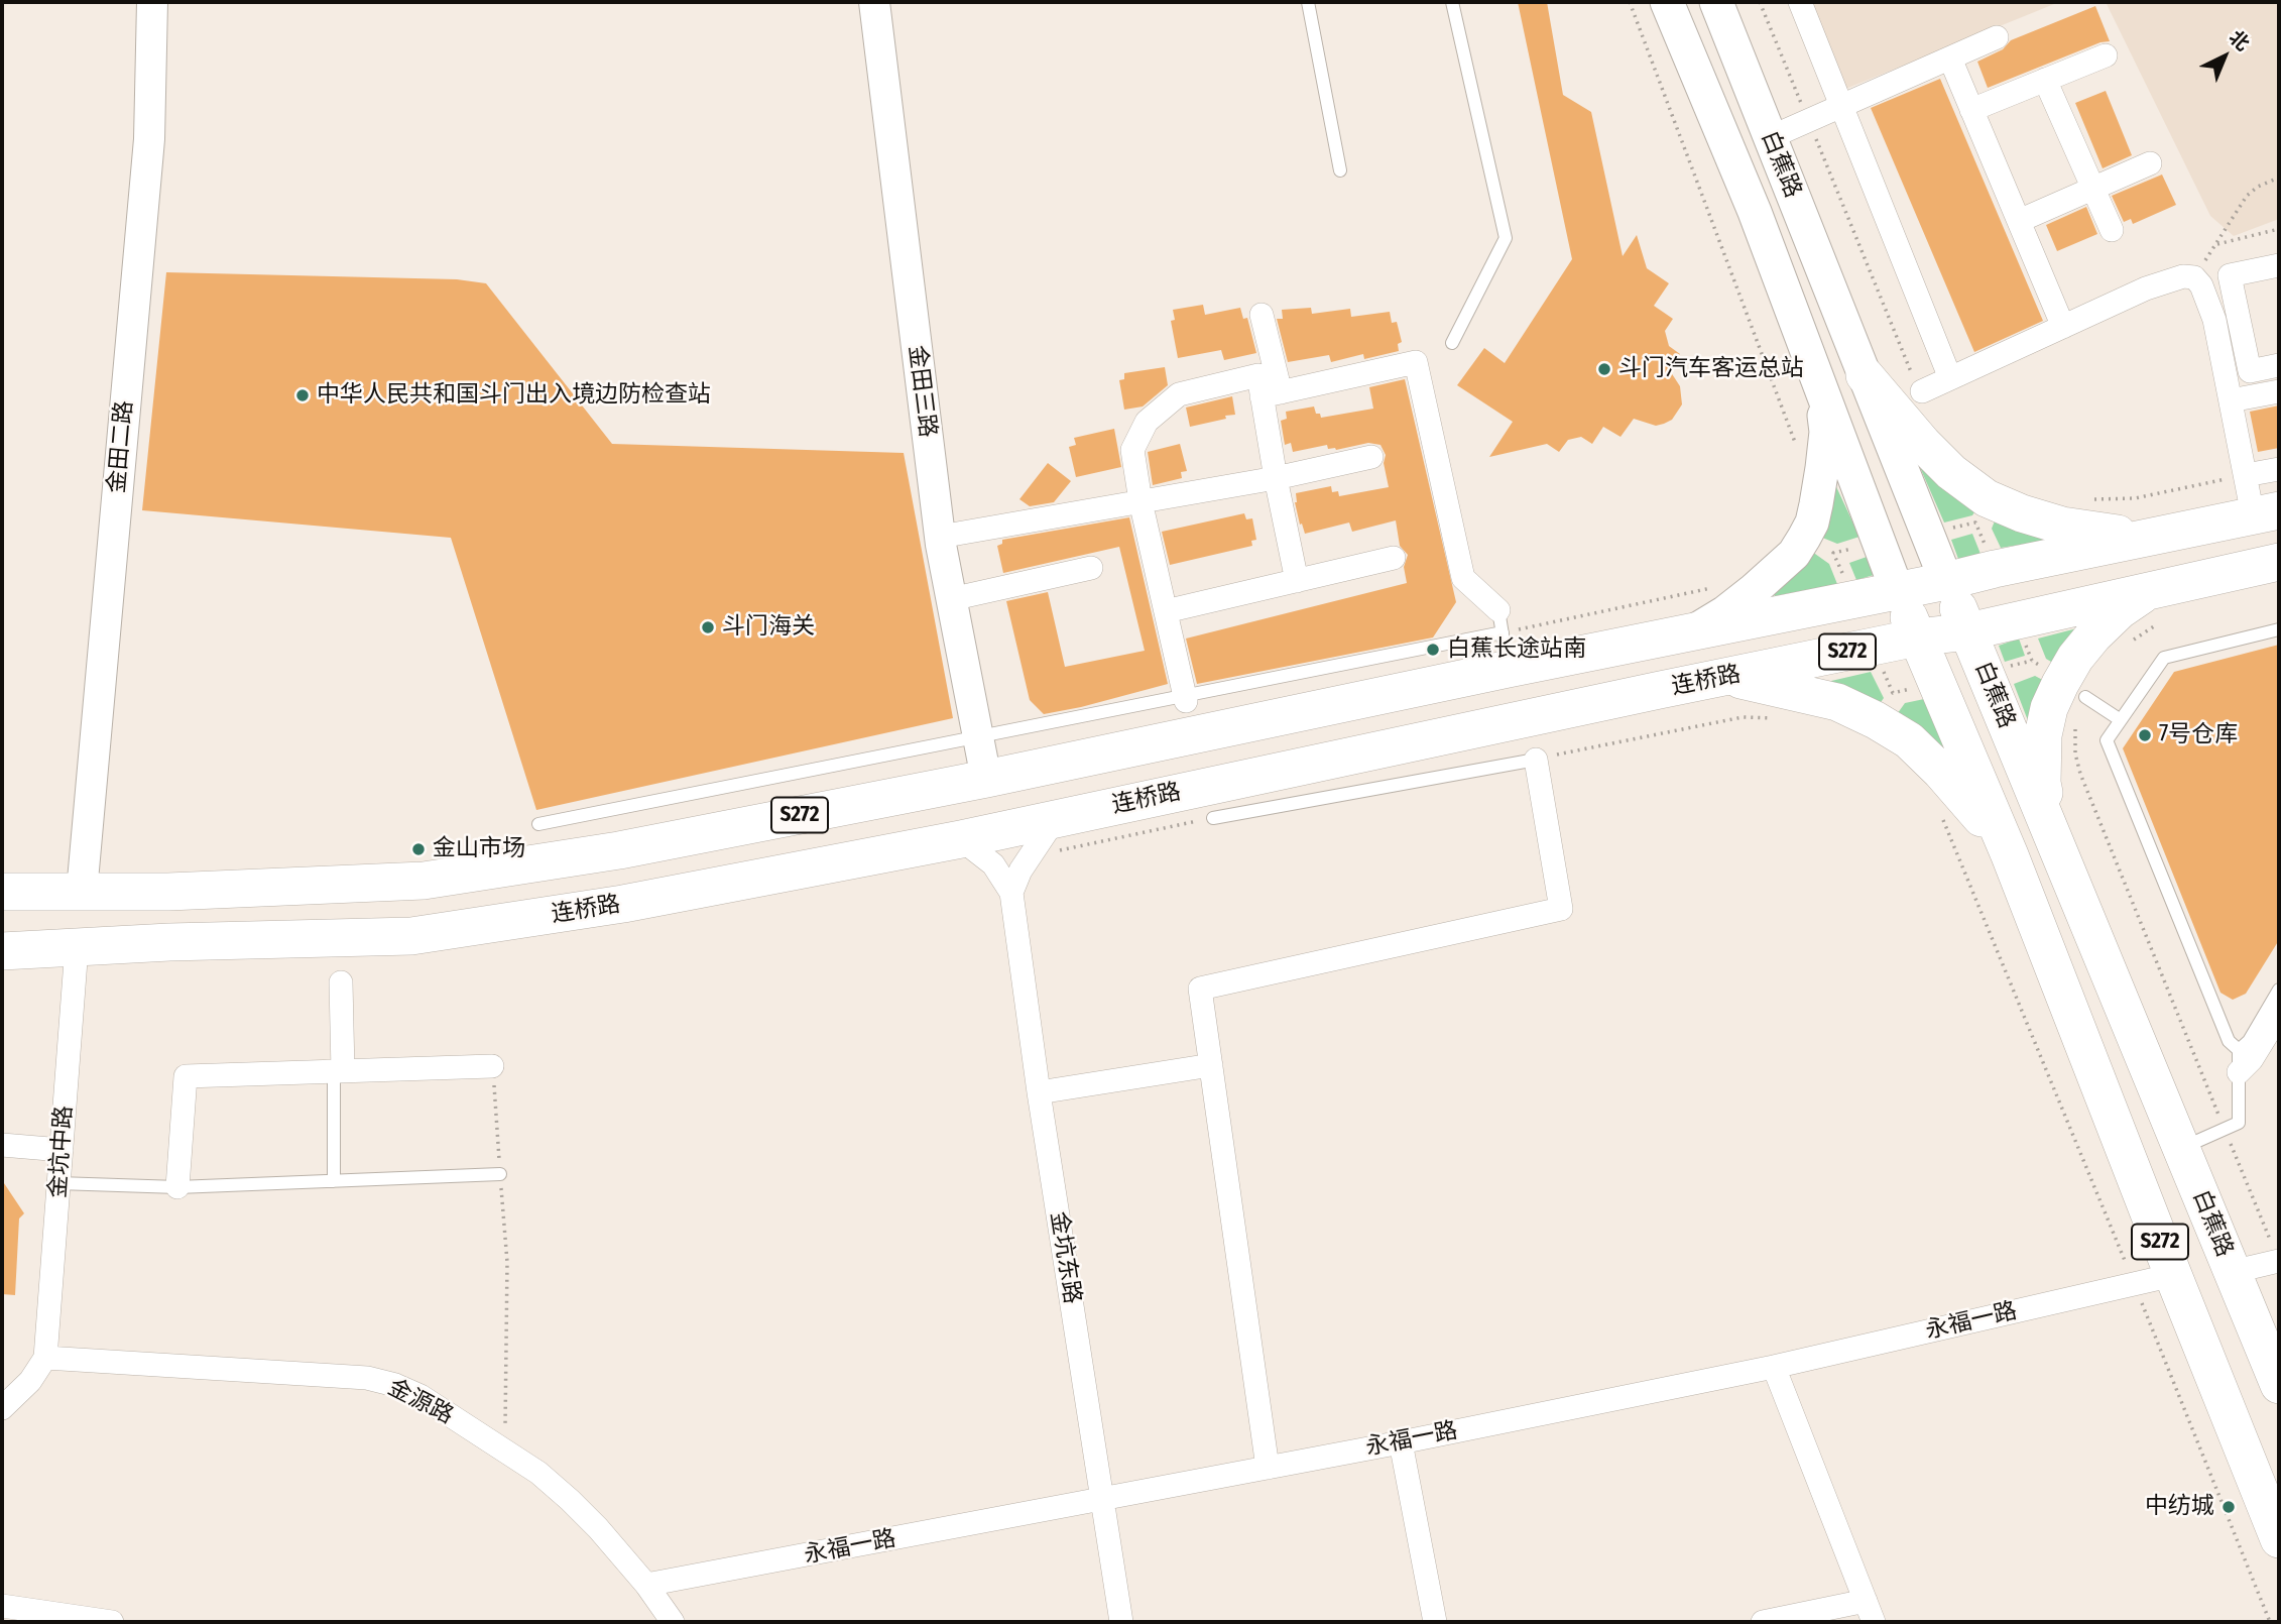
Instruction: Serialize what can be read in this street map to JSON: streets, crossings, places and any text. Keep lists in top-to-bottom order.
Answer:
{
  "streets": {
    "main road": ["白蕉路", "S272", "连桥路"],
    "street": [
      "金田三路",
      "金田二路",
      "金坑中路",
      "金坑东路",
      "永福一路",
      "金源路"
    ]
  },
  "crossings": [
    ["白蕉路", "S272"],
    ["白蕉路", "连桥路"],
    ["金田三路", "S272"],
    ["金田二路", "S272"],
    ["S272", "连桥路"],
    ["S272", "永福一路"],
    ["连桥路", "金坑中路"],
    ["连桥路", "金坑东路"],
    ["金坑中路", "金源路"],
    ["金坑东路", "永福一路"],
    ["永福一路", "金源路"]
  ],
  "places": [
    "斗门汽车客运总站",
    "中华人民共和国斗门出入境边防检查站",
    "斗门海关",
    "白蕉长途站南",
    "7号仓库",
    "金山市场",
    "中纺城"
  ],
  "north": "top right"
}
